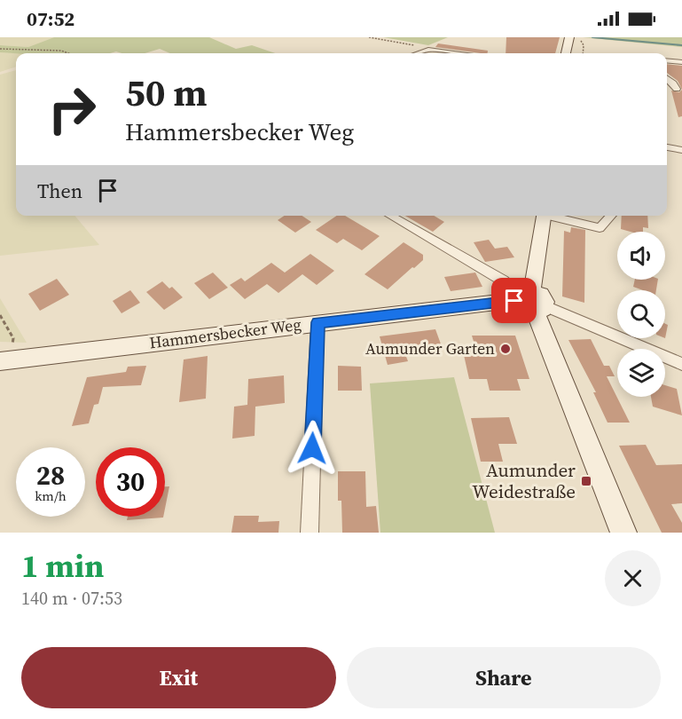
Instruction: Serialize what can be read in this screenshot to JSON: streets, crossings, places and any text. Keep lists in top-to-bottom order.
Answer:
{
  "streets": {
    "street": ["Hammersbecker Weg"]
  },
  "places": {
    "other": ["Aumunder Garten"],
    "transit": ["Aumunder Weidestraße"]
  },
  "page": {
    "status": "07:52",
    "turn": ["50 m", "Hammersbecker Weg"],
    "then": "Then",
    "speed": "28 km/h",
    "limit": "30",
    "heading": ["1 min", "140 m · 07:53"],
    "buttons": ["Exit", "Share"]
  }
}
